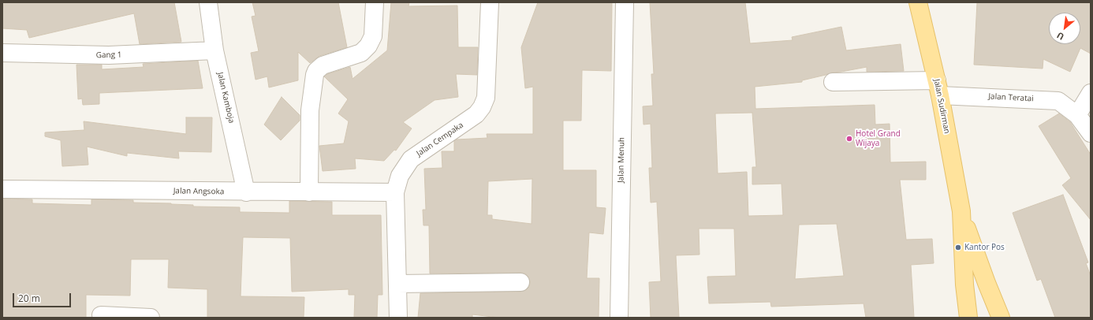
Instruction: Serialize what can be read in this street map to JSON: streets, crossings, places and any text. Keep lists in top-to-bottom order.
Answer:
{
  "streets": {
    "main road": ["Jalan Sudirman"],
    "street": [
      "Gang 1",
      "Jalan Kamboja",
      "Jalan Teratai",
      "Jalan Cempaka",
      "Jalan Menuh",
      "Jalan Angsoka"
    ]
  },
  "crossings": [
    ["Gang 1", "Jalan Kamboja"],
    ["Jalan Kamboja", "Jalan Angsoka"],
    ["Jalan Teratai", "Jalan Sudirman"],
    ["Jalan Cempaka", "Jalan Angsoka"]
  ],
  "places": ["Hotel Grand Wijaya", "Kantor Pos"],
  "scale_bar": "20 m",
  "north": "bottom left"
}
